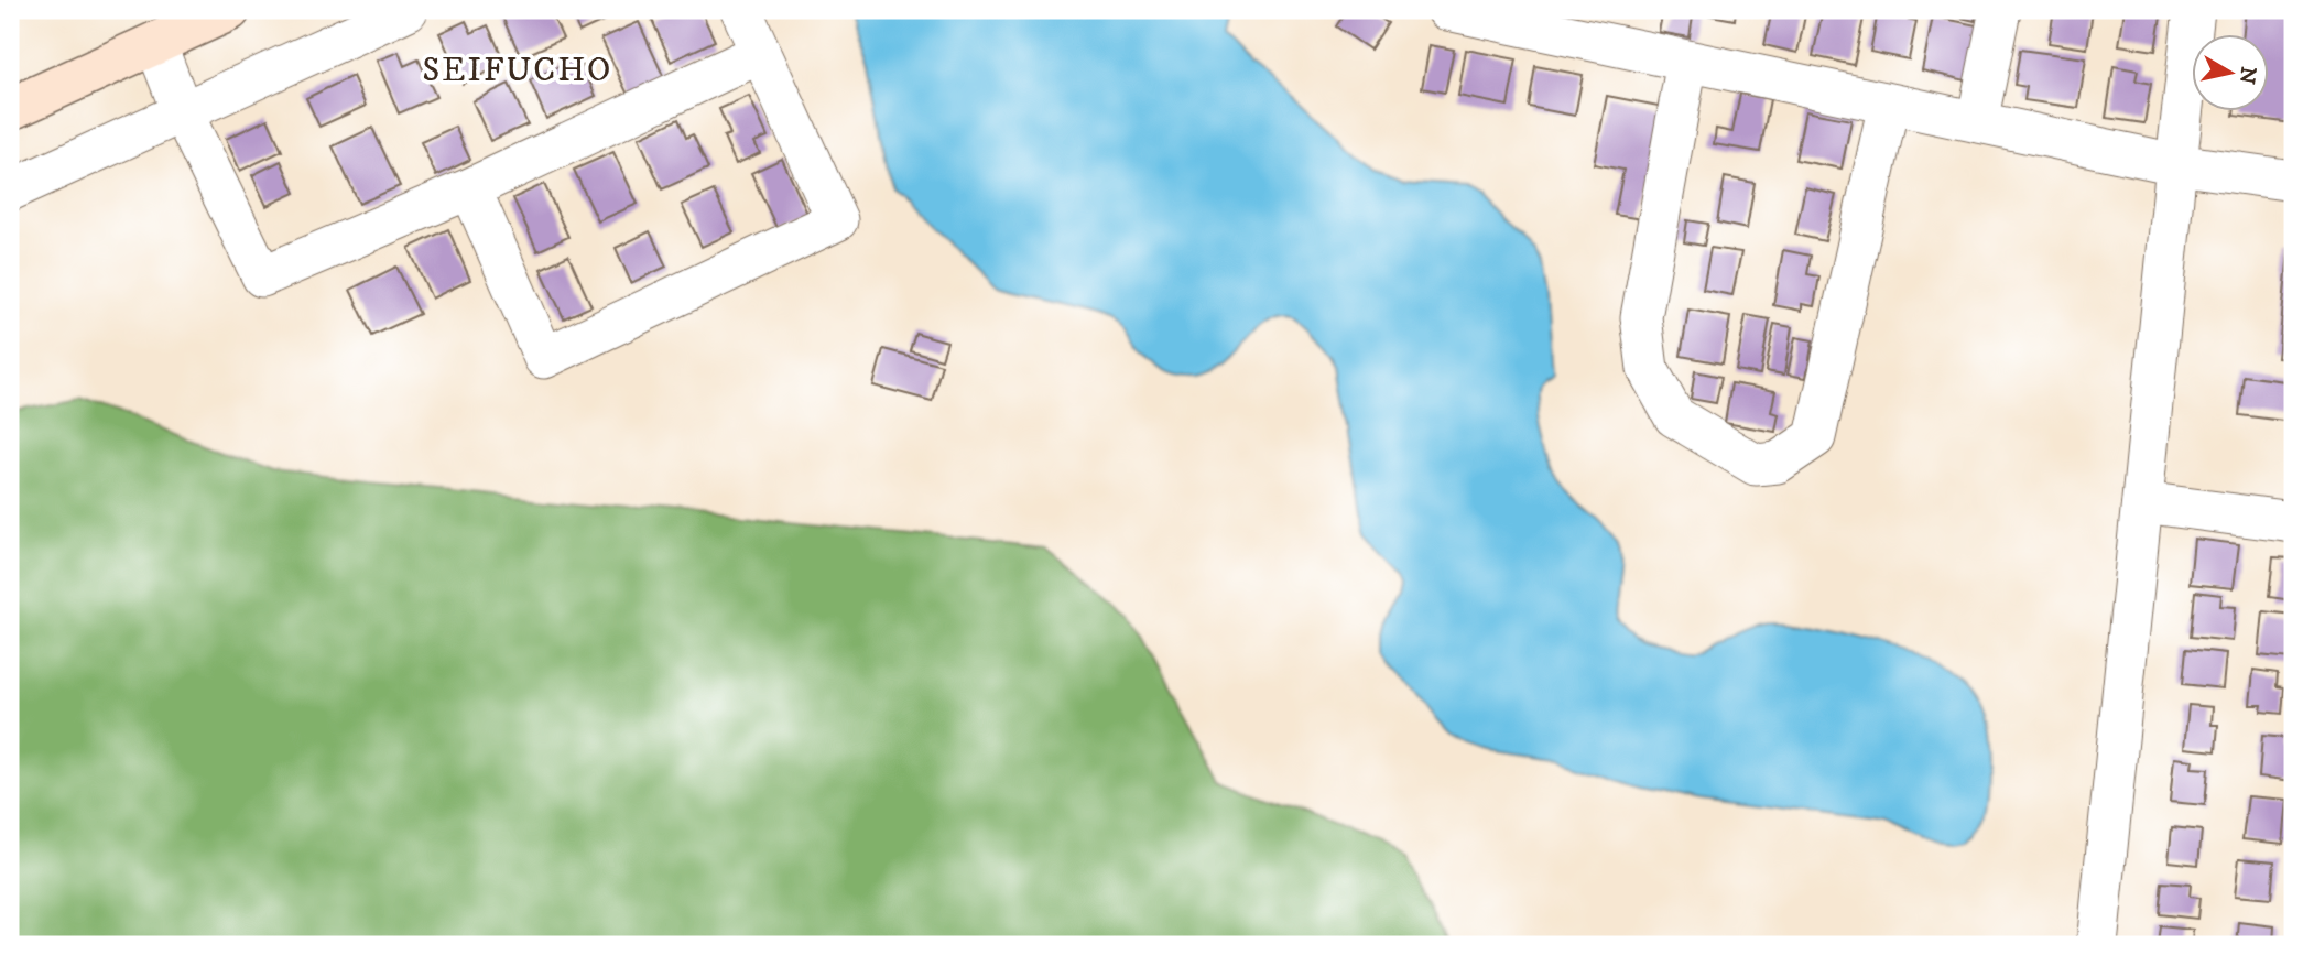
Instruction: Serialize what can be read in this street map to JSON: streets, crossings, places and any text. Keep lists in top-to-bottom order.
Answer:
{
  "districts": ["SEIFUCHO"],
  "north": "right"
}
